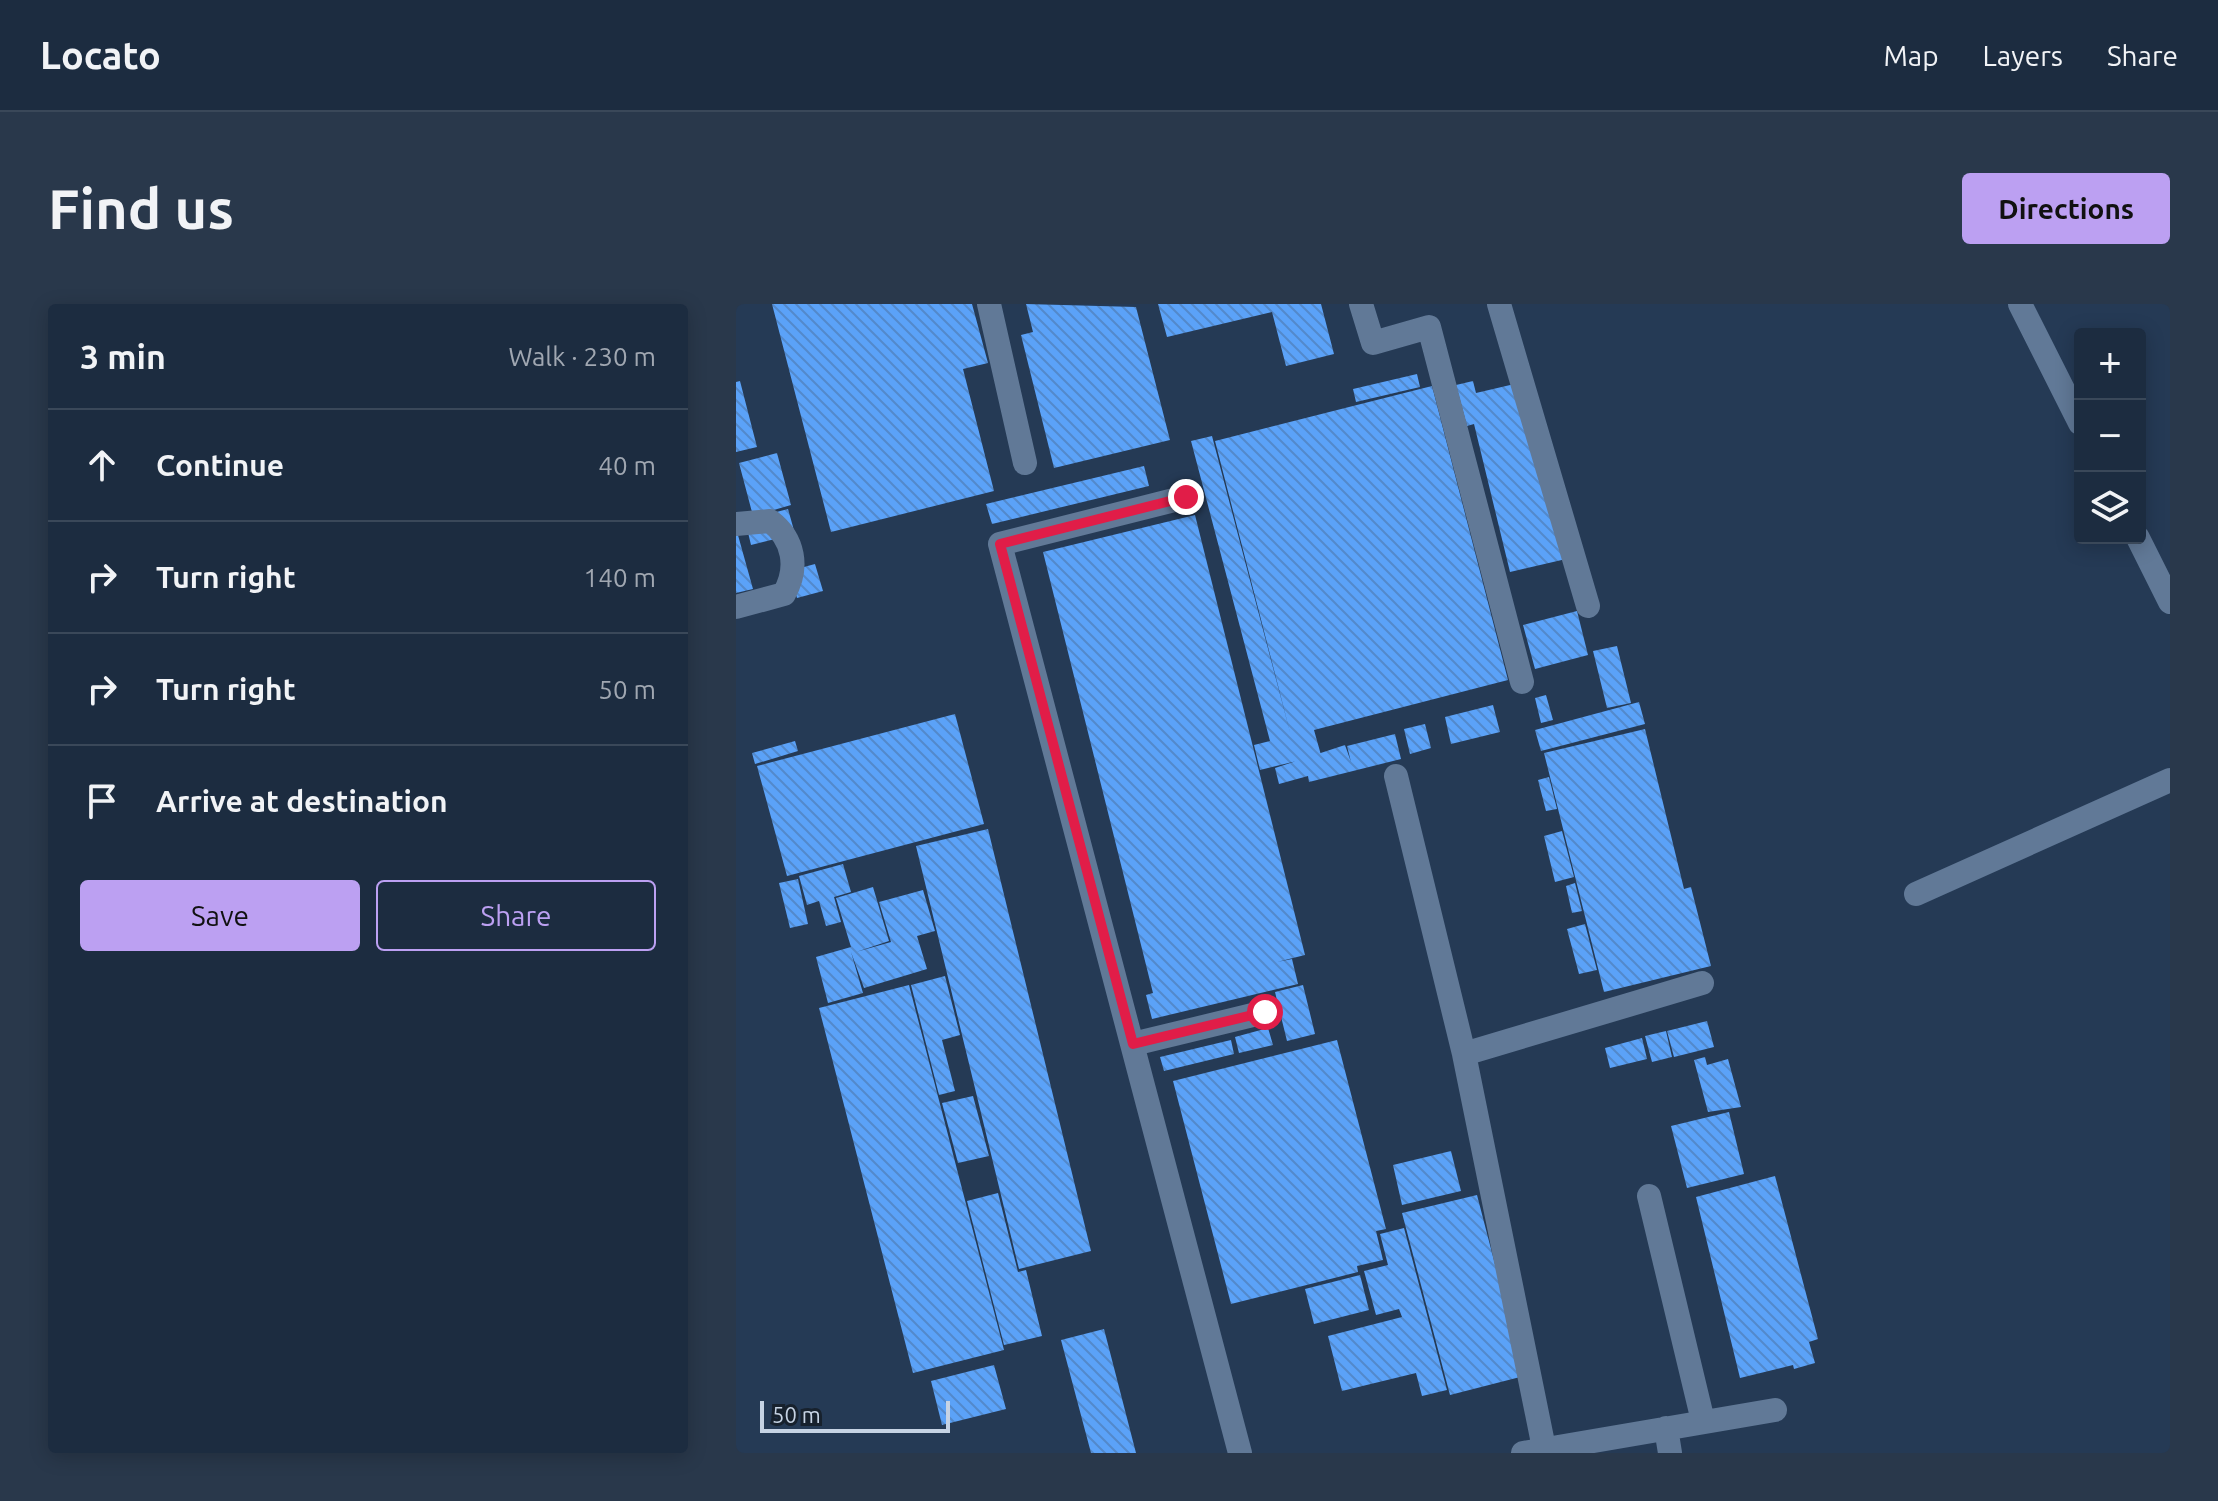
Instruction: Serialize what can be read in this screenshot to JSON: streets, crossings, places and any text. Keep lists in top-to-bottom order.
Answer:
{
  "scale_bar": "50 m",
  "page": {
    "header": "Locato",
    "nav": ["Map", "Layers", "Share"],
    "buttons": [
      "Directions",
      ["Save", "Share"]
    ],
    "title": "Find us",
    "heading": ["3 min", "Walk · 230 m"],
    "map_buttons": ["+", "−"],
    "list": [
      ["Continue", "40 m"],
      ["Turn right", "140 m"],
      ["Turn right", "50 m"],
      "Arrive at destination"
    ],
    "scale": "50 m"
  }
}
